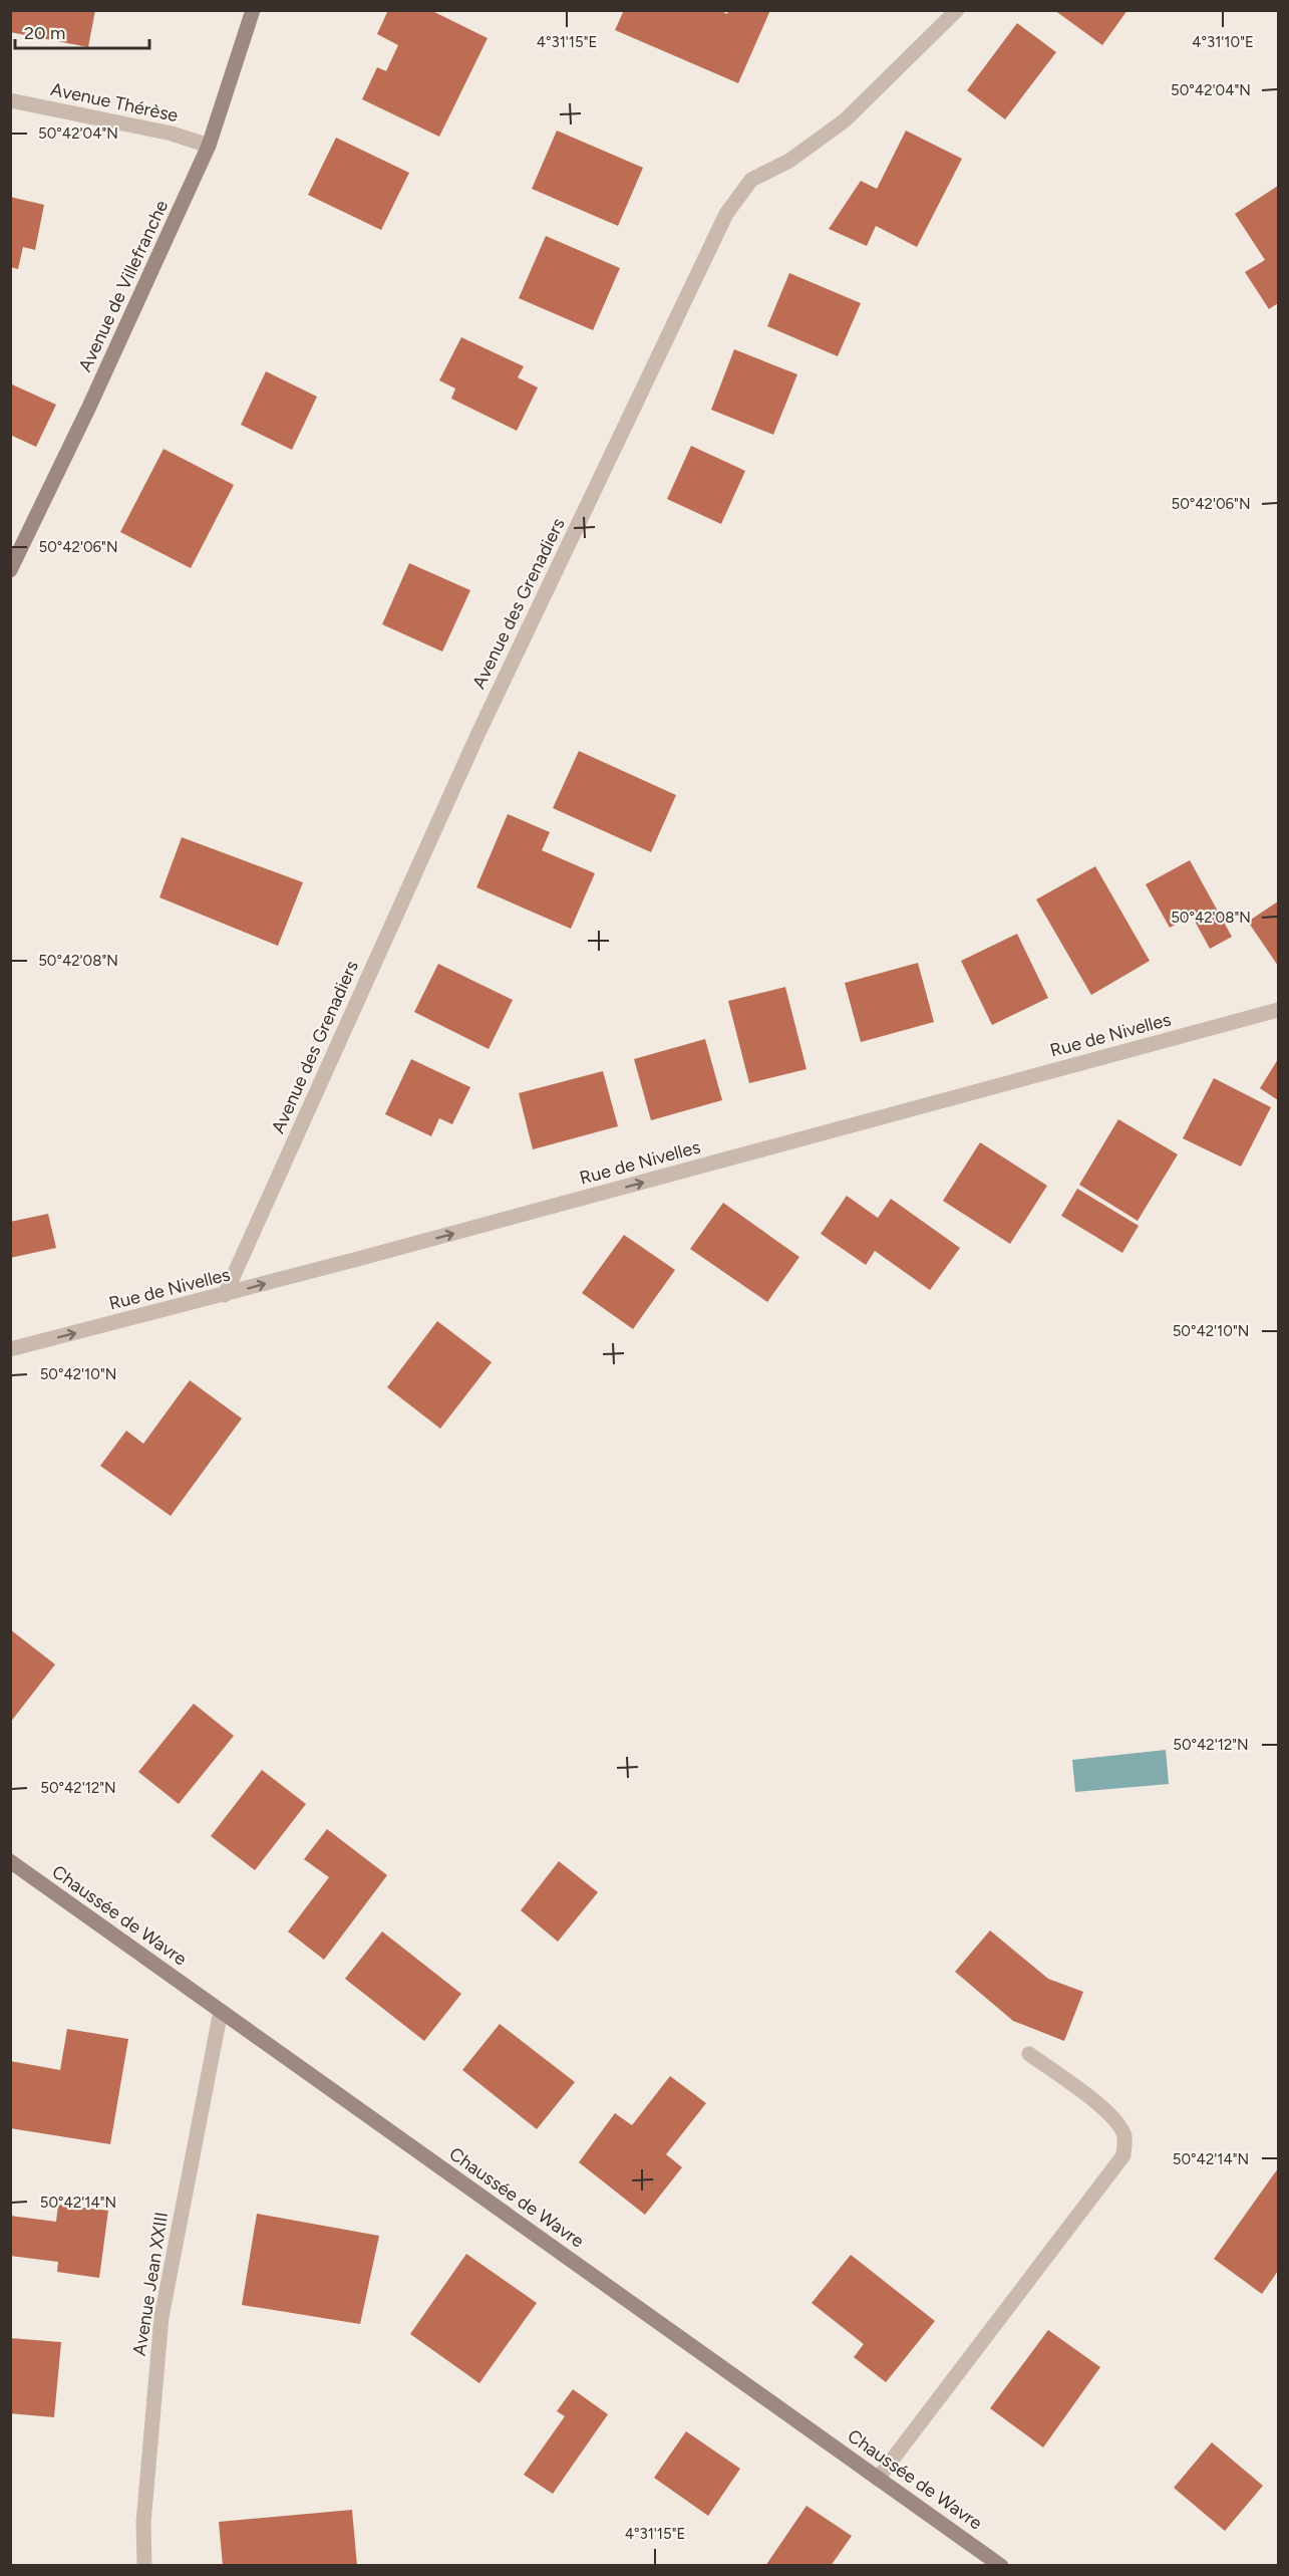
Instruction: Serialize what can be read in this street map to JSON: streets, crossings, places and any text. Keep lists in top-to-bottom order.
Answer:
{
  "streets": {
    "street": [
      "Avenue Thérèse",
      "Avenue de Villefranche",
      "Avenue des Grenadiers",
      "Rue de Nivelles",
      "Chaussée de Wavre",
      "Avenue Jean XXIII"
    ]
  },
  "crossings": [
    ["Avenue Thérèse", "Avenue de Villefranche"],
    ["Avenue des Grenadiers", "Rue de Nivelles"],
    ["Chaussée de Wavre", "Avenue Jean XXIII"]
  ],
  "one_way": ["Rue de Nivelles"],
  "scale_bar": "20 m",
  "coordinates": [
    "4°31'15\"E",
    "4°31'10\"E",
    "50°42'04\"N",
    "50°42'06\"N",
    "50°42'08\"N",
    "50°42'10\"N",
    "50°42'12\"N",
    "50°42'14\"N"
  ]
}
